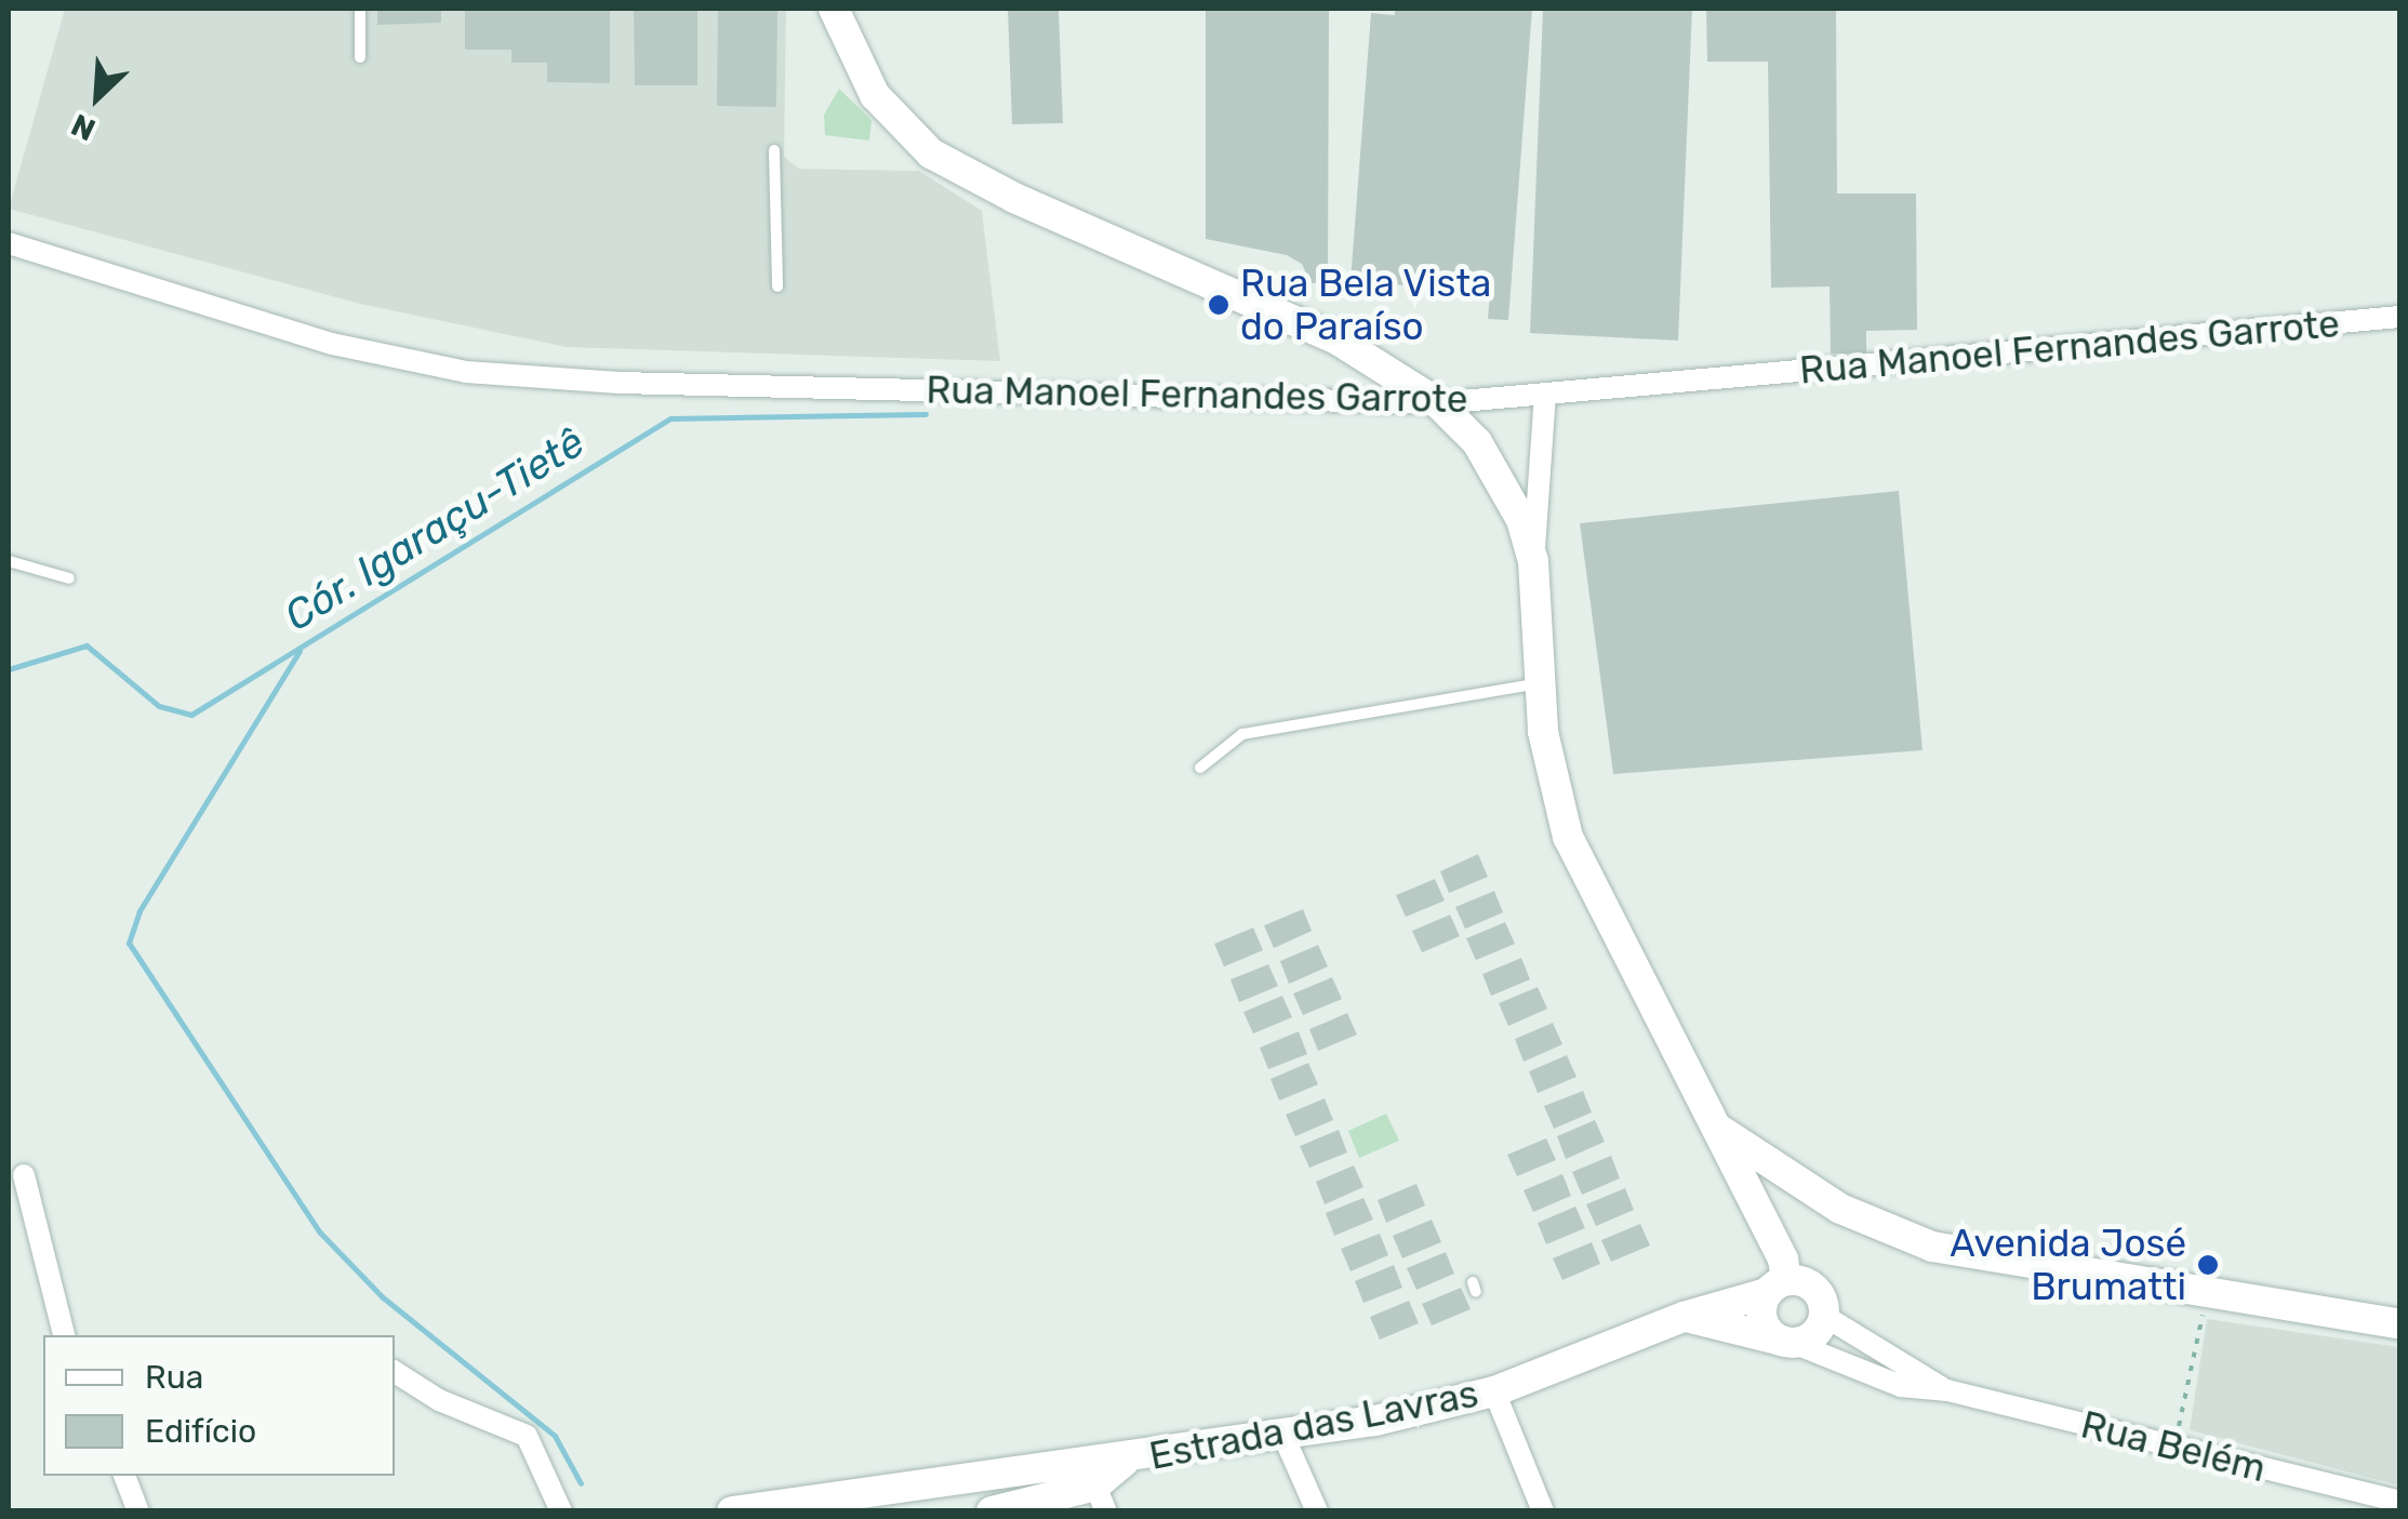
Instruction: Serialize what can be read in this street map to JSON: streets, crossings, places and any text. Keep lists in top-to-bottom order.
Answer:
{
  "streets": {
    "main road": ["Estrada das Lavras"],
    "street": ["Rua Manoel Fernandes Garrote", "Rua Belém"]
  },
  "water": ["Cór. Igaraçu-Tietê"],
  "places": ["Rua Bela Vista do Paraíso", "Avenida José Brumatti"],
  "legend": ["Rua", "Edifício"],
  "north": "bottom left"
}
